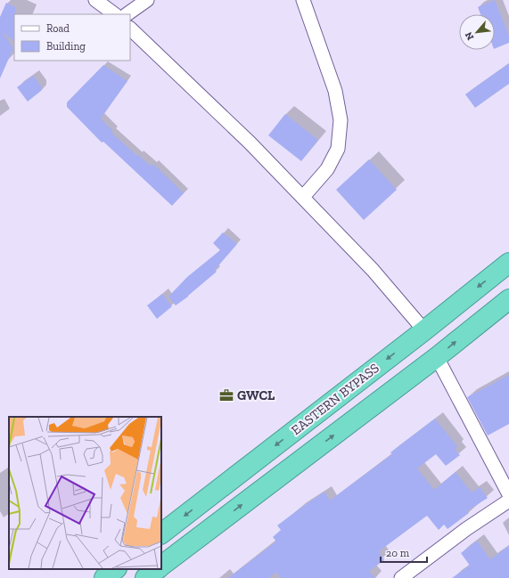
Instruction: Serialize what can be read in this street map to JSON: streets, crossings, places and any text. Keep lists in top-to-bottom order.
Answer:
{
  "streets": {
    "highway": ["EASTERN BYPASS"]
  },
  "places": {
    "office": ["GWCL"]
  },
  "legend": ["Road", "Building"],
  "scale_bar": "20 m",
  "north": "bottom left"
}
